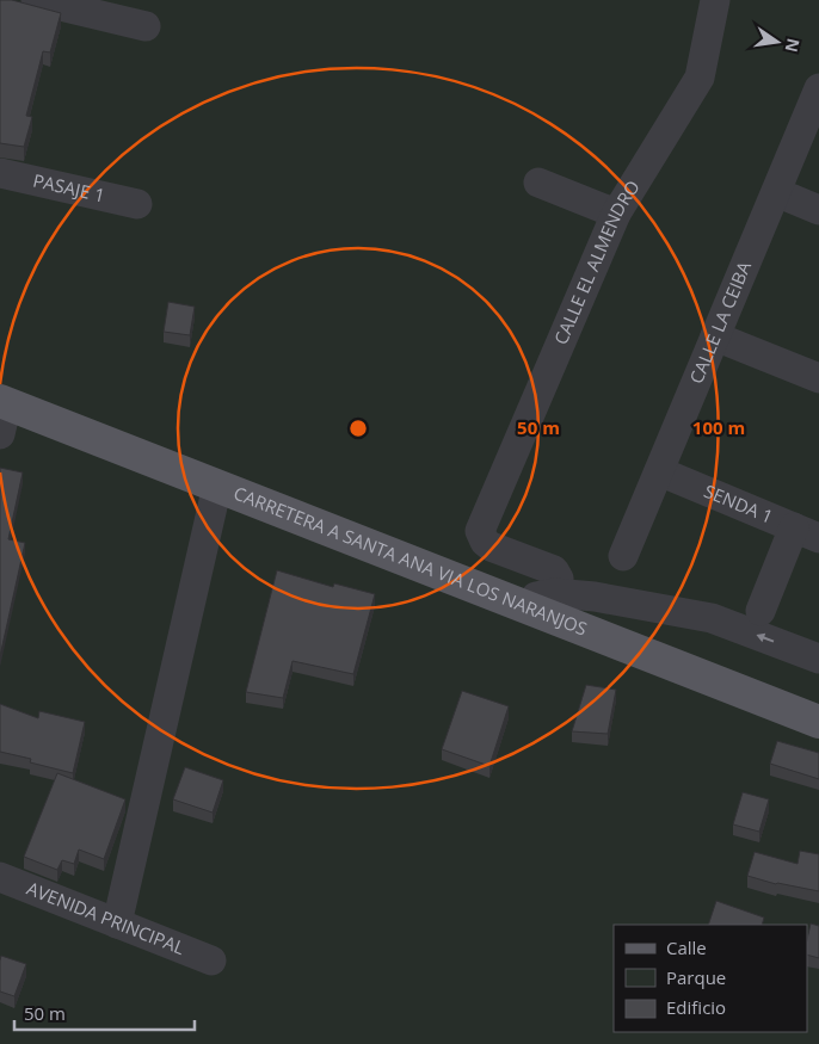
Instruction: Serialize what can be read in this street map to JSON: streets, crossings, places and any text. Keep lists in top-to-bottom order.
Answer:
{
  "streets": {
    "main road": ["CARRETERA A SANTA ANA VIA LOS NARANJOS"],
    "street": [
      "PASAJE 1",
      "CALLE EL ALMENDRO",
      "CALLE LA CEIBA",
      "SENDA 1",
      "AVENIDA PRINCIPAL"
    ]
  },
  "crossings": [
    ["CALLE LA CEIBA", "SENDA 1"]
  ],
  "legend": ["Calle", "Parque", "Edificio"],
  "scale_bar": "50 m",
  "north": "right",
  "rings": ["50 m", "100 m"]
}
